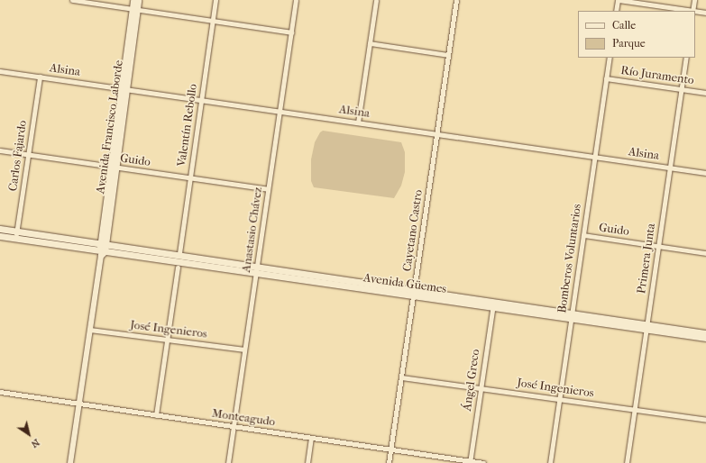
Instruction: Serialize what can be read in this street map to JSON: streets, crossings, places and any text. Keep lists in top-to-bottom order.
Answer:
{
  "streets": {
    "main road": ["Avenida Francisco Laborde", "Avenida Güemes"],
    "street": [
      "Alsina",
      "Río Juramento",
      "Valentín Rebollo",
      "Carlos Fajardo",
      "Guido",
      "Anastasio Chávez",
      "Cayetano Castro",
      "Bomberos Voluntarios",
      "Primera Junta",
      "José Ingenieros",
      "Ángel Greco",
      "Monteagudo"
    ]
  },
  "crossings": [
    ["Alsina", "Valentín Rebollo"],
    ["Alsina", "Avenida Francisco Laborde"],
    ["Alsina", "Carlos Fajardo"],
    ["Alsina", "Anastasio Chávez"],
    ["Alsina", "Cayetano Castro"],
    ["Alsina", "Bomberos Voluntarios"],
    ["Alsina", "Primera Junta"],
    ["Río Juramento", "Bomberos Voluntarios"],
    ["Río Juramento", "Primera Junta"],
    ["Valentín Rebollo", "Guido"],
    ["Avenida Francisco Laborde", "Guido"],
    ["Avenida Francisco Laborde", "Avenida Güemes"],
    ["Avenida Francisco Laborde", "José Ingenieros"],
    ["Avenida Francisco Laborde", "Monteagudo"],
    ["Carlos Fajardo", "Guido"],
    ["Carlos Fajardo", "Avenida Güemes"],
    ["Guido", "Anastasio Chávez"],
    ["Guido", "Bomberos Voluntarios"],
    ["Guido", "Primera Junta"],
    ["Anastasio Chávez", "Avenida Güemes"],
    ["Anastasio Chávez", "José Ingenieros"],
    ["Anastasio Chávez", "Monteagudo"],
    ["Cayetano Castro", "Avenida Güemes"],
    ["Cayetano Castro", "José Ingenieros"],
    ["Cayetano Castro", "Monteagudo"],
    ["Bomberos Voluntarios", "Avenida Güemes"],
    ["Bomberos Voluntarios", "José Ingenieros"],
    ["Primera Junta", "Avenida Güemes"],
    ["Primera Junta", "José Ingenieros"],
    ["Avenida Güemes", "Ángel Greco"],
    ["José Ingenieros", "Ángel Greco"],
    ["Ángel Greco", "Monteagudo"]
  ],
  "legend": ["Calle", "Parque"],
  "north": "bottom right"
}
